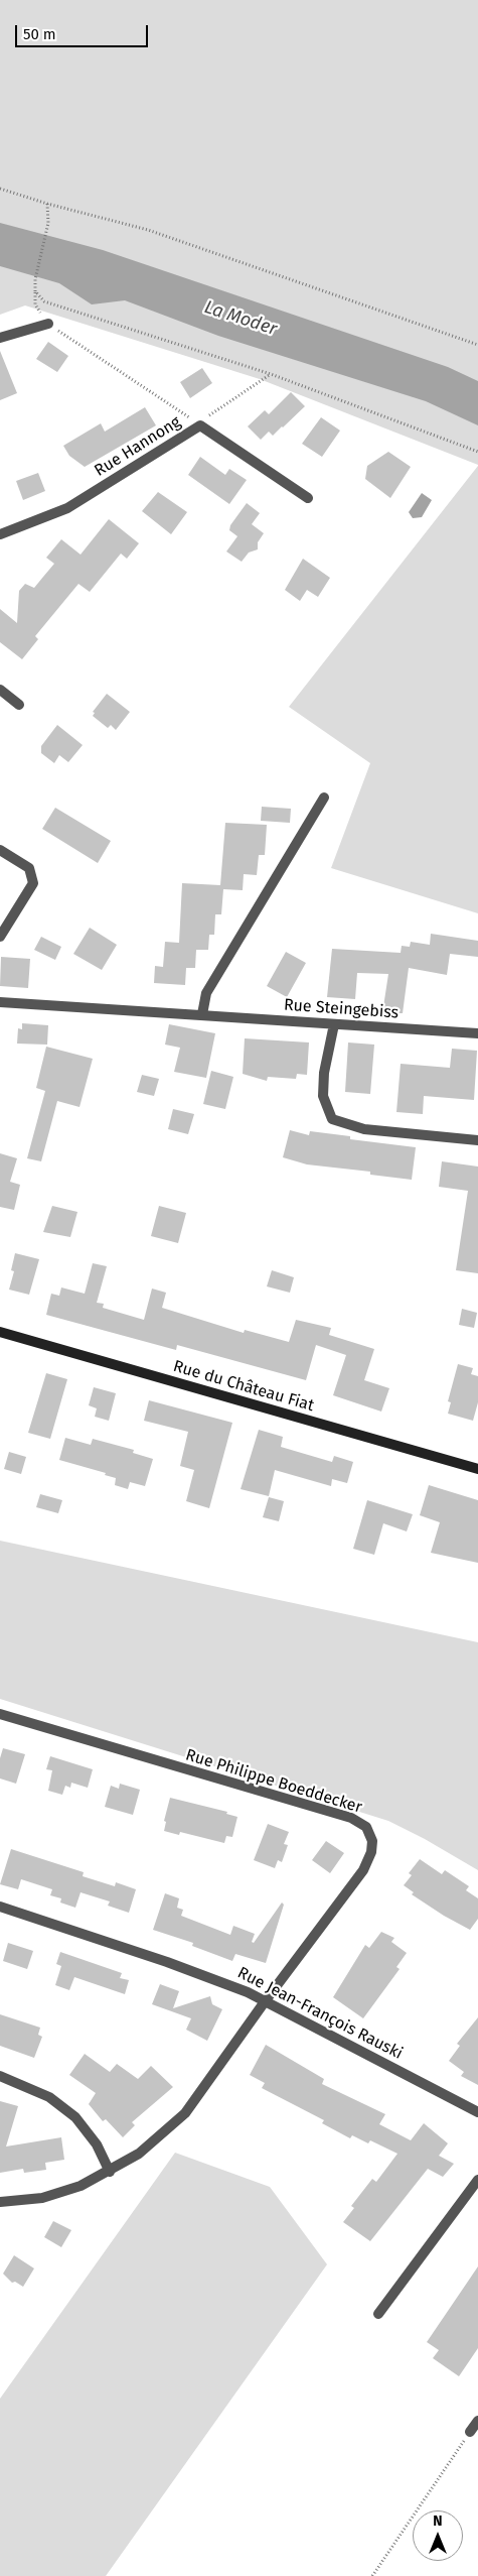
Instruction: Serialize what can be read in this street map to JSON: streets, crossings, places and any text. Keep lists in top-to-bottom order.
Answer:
{
  "streets": {
    "street": [
      "Rue Hannong",
      "Rue Steingebiss",
      "Rue du Château Fiat",
      "Rue Philippe Boeddecker",
      "Rue Jean-François Rauski"
    ]
  },
  "crossings": [
    ["Rue Philippe Boeddecker", "Rue Jean-François Rauski"]
  ],
  "water": ["La Moder"],
  "scale_bar": "50 m",
  "north": "top"
}
